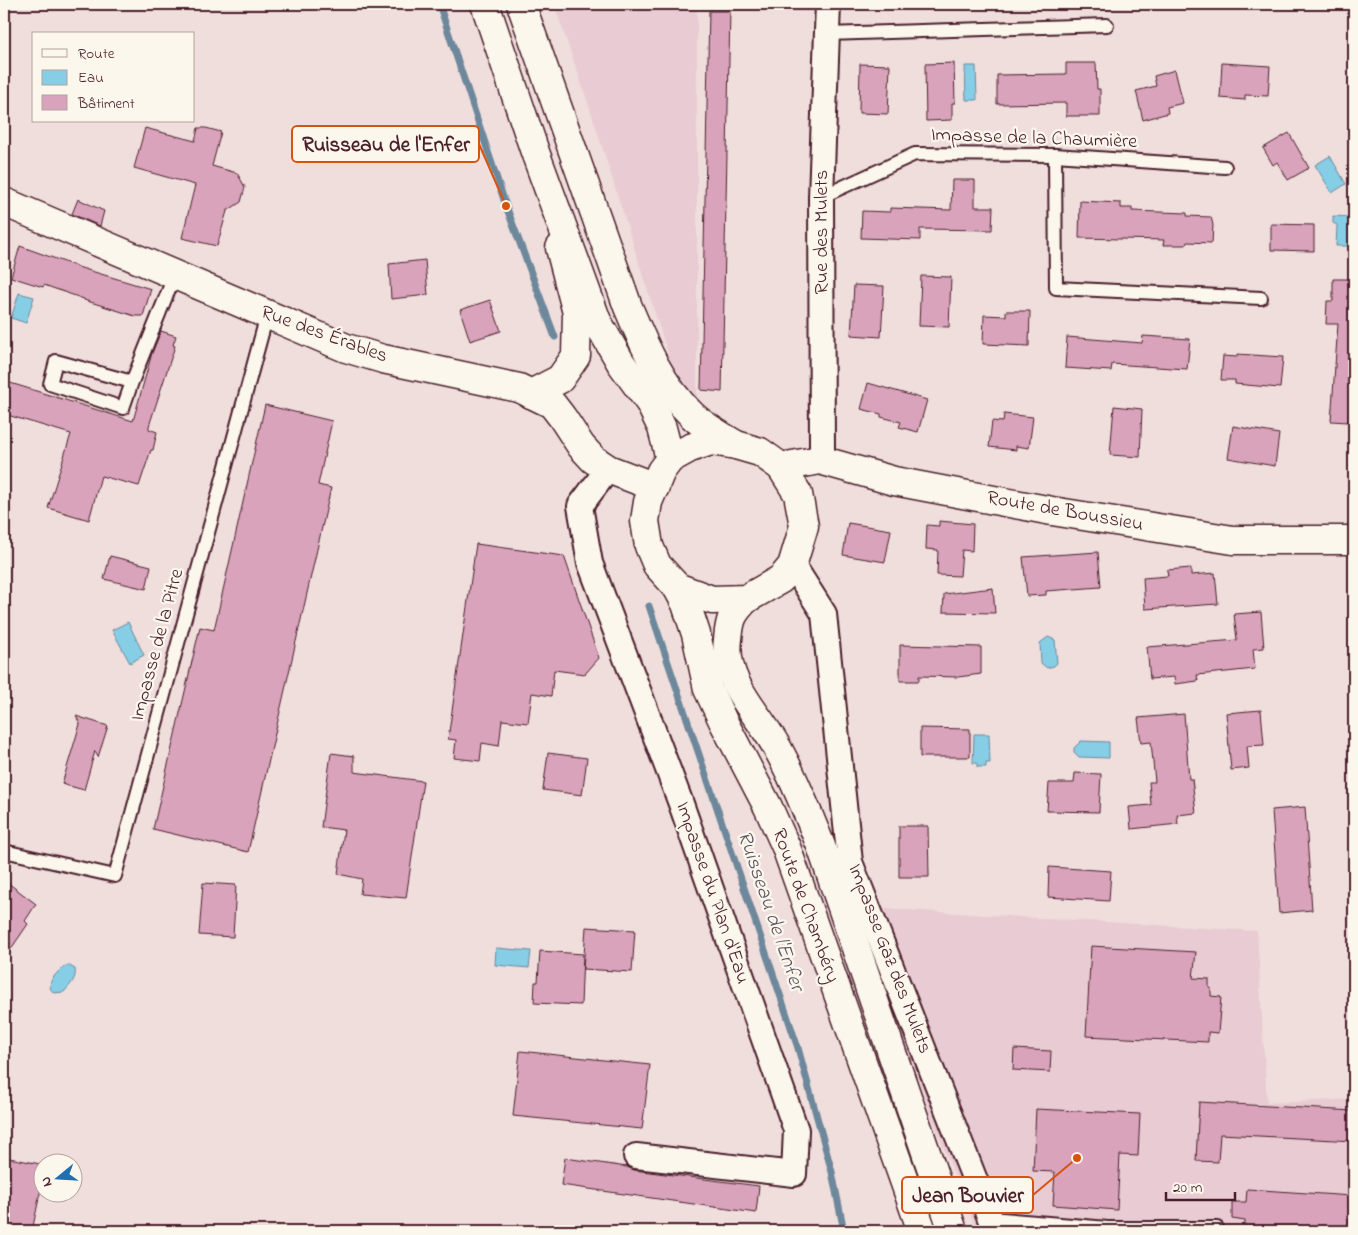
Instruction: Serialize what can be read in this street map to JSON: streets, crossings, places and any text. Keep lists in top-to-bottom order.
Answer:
{
  "streets": {
    "main road": ["Rue des Érables", "Route de Boussieu", "Route de Chambéry"],
    "street": ["Rue des Mulets", "Impasse du Plan d'Eau", "Impasse Gaz des Mulets"],
    "lane": ["Impasse de la Chaumière", "Impasse de la Pitre"]
  },
  "crossings": [
    ["Impasse de la Chaumière", "Rue des Mulets"],
    ["Rue des Mulets", "Route de Boussieu"],
    ["Rue des Érables", "Route de Boussieu"],
    ["Rue des Érables", "Impasse de la Pitre"],
    ["Rue des Érables", "Impasse du Plan d'Eau"],
    ["Rue des Érables", "Route de Chambéry"],
    ["Rue des Érables", "Impasse Gaz des Mulets"],
    ["Route de Boussieu", "Route de Chambéry"],
    ["Route de Boussieu", "Impasse Gaz des Mulets"],
    ["Route de Chambéry", "Impasse Gaz des Mulets"]
  ],
  "water": ["Ruisseau de l'Enfer"],
  "places": ["Ruisseau de l'Enfer", "Jean Bouvier"],
  "legend": ["Route", "Eau", "Bâtiment"],
  "scale_bar": "20 m",
  "north": "left"
}
